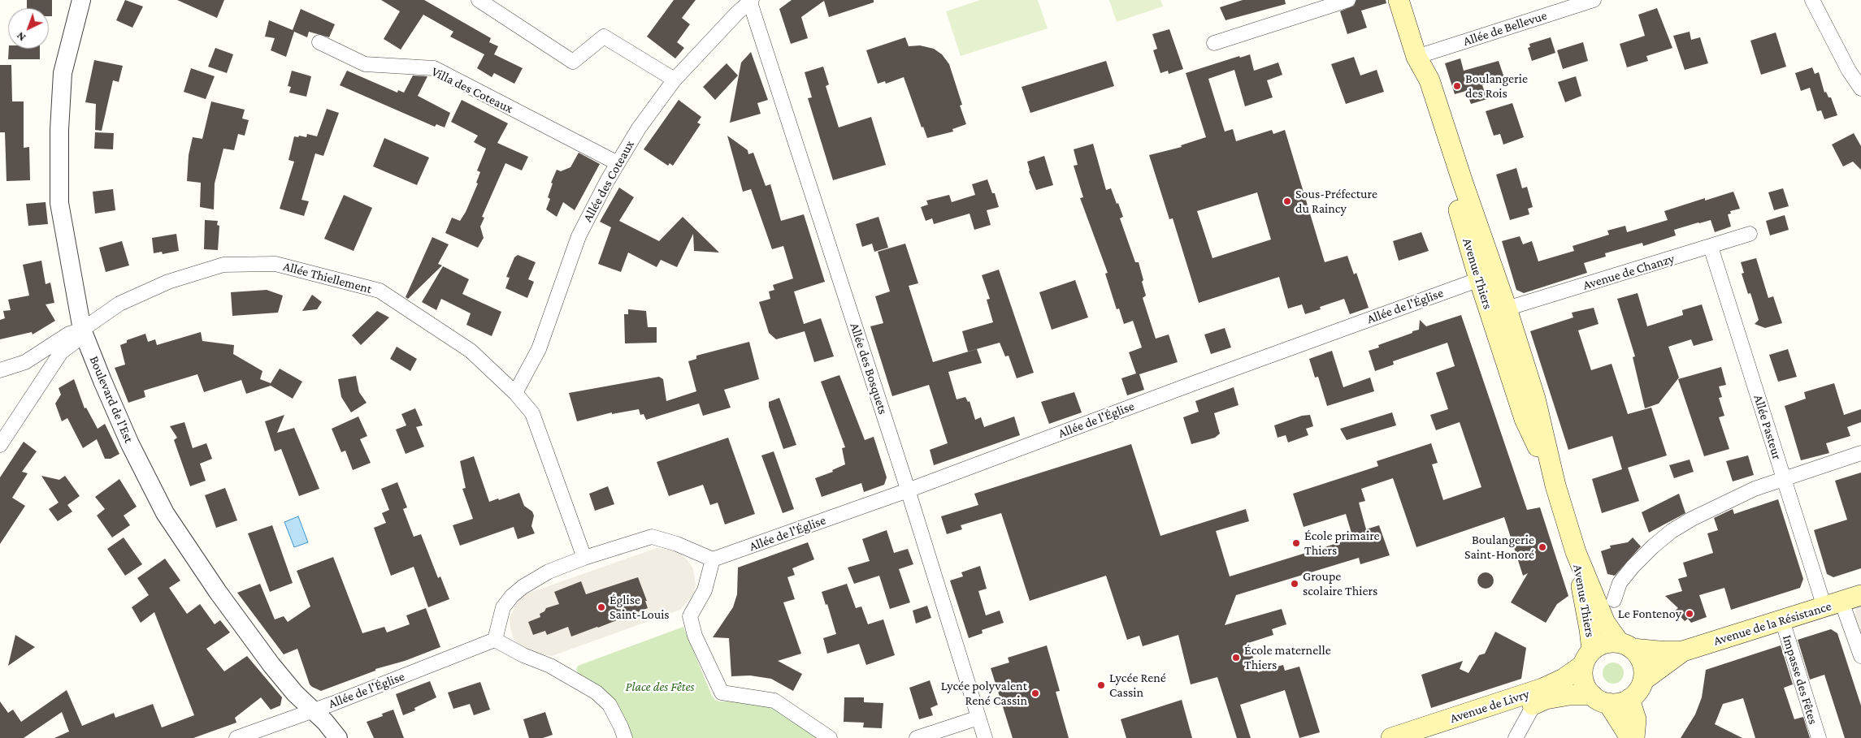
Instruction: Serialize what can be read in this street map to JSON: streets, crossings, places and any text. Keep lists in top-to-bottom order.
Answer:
{
  "streets": {
    "main road": ["Avenue Thiers", "Avenue de la Résistance", "Avenue de Livry"],
    "street": [
      "Allée de Bellevue",
      "Villa des Coteaux",
      "Allée des Coteaux",
      "Avenue de Chanzy",
      "Allée Thiellement",
      "Allée de l'Église",
      "Allée des Bosquets",
      "Boulevard de l'Est",
      "Allée Pasteur",
      "Impasse des Fêtes"
    ]
  },
  "crossings": [
    ["Allée de Bellevue", "Avenue Thiers"],
    ["Villa des Coteaux", "Allée des Coteaux"],
    ["Allée des Coteaux", "Allée Thiellement"],
    ["Allée des Coteaux", "Allée des Bosquets"],
    ["Avenue de Chanzy", "Avenue Thiers"],
    ["Avenue de Chanzy", "Allée Pasteur"],
    ["Avenue Thiers", "Allée de l'Église"],
    ["Avenue Thiers", "Avenue de la Résistance"],
    ["Avenue Thiers", "Avenue de Livry"],
    ["Allée Thiellement", "Boulevard de l'Est"],
    ["Allée de l'Église", "Allée des Bosquets"],
    ["Allée de l'Église", "Boulevard de l'Est"],
    ["Allée Pasteur", "Avenue de la Résistance"],
    ["Avenue de la Résistance", "Impasse des Fêtes"],
    ["Avenue de la Résistance", "Avenue de Livry"]
  ],
  "parks": ["Place des Fêtes"],
  "places": [
    "Boulangerie des Rois",
    "Sous-Préfecture du Raincy",
    "École primaire Thiers",
    "Boulangerie Saint-Honoré",
    "Groupe scolaire Thiers",
    "Église Saint-Louis",
    "Le Fontenoy",
    "École maternelle Thiers",
    "Lycée René Cassin",
    "Lycée polyvalent René Cassin"
  ],
  "north": "bottom left"
}
